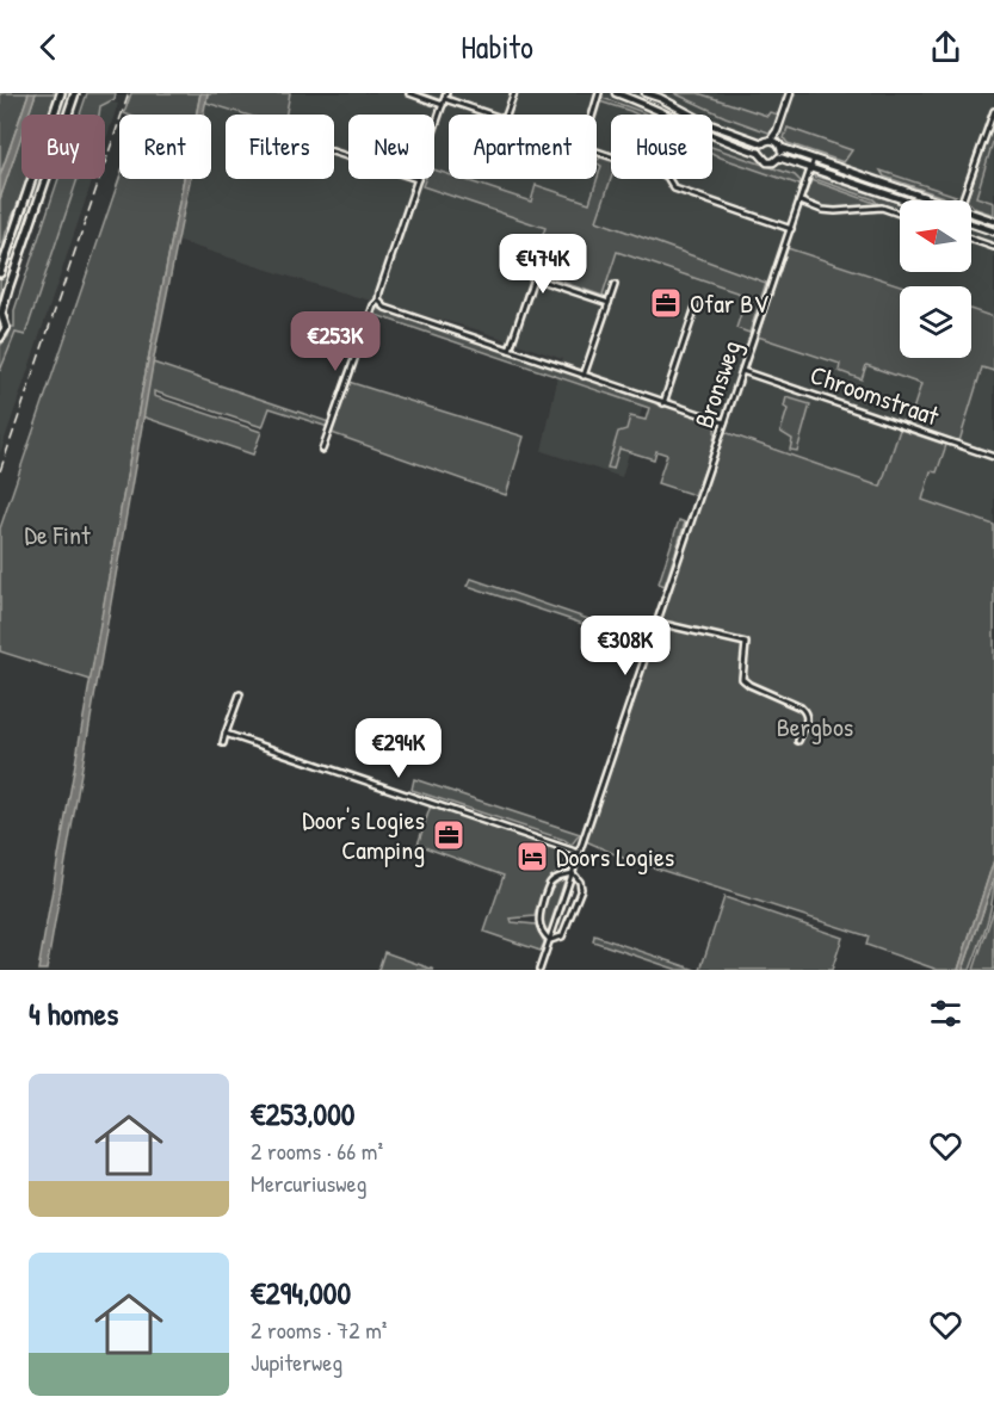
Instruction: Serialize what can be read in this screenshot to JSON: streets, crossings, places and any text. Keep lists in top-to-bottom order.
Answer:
{
  "streets": {
    "street": ["Bronsweg", "Chroomstraat"]
  },
  "crossings": [
    ["Bronsweg", "Chroomstraat"]
  ],
  "parks": ["De Fint", "Bergbos"],
  "places": {
    "office": ["Ofar BV", "Door's Logies Camping"],
    "hotel": ["Doors Logies"]
  },
  "north": "left",
  "page": {
    "header": "Habito",
    "chip": [
      "Buy",
      "Rent",
      "Filters",
      "New",
      "Apartment",
      "House"
    ],
    "price": [
      "€474K",
      "€253K",
      "€308K",
      "€294K"
    ],
    "heading": "4 homes",
    "list": [
      {
        "name": "€253,000",
        "note": "2 rooms · 66 m² · Mercuriusweg"
      },
      {
        "name": "€294,000",
        "note": "2 rooms · 72 m² · Jupiterweg"
      }
    ]
  }
}
